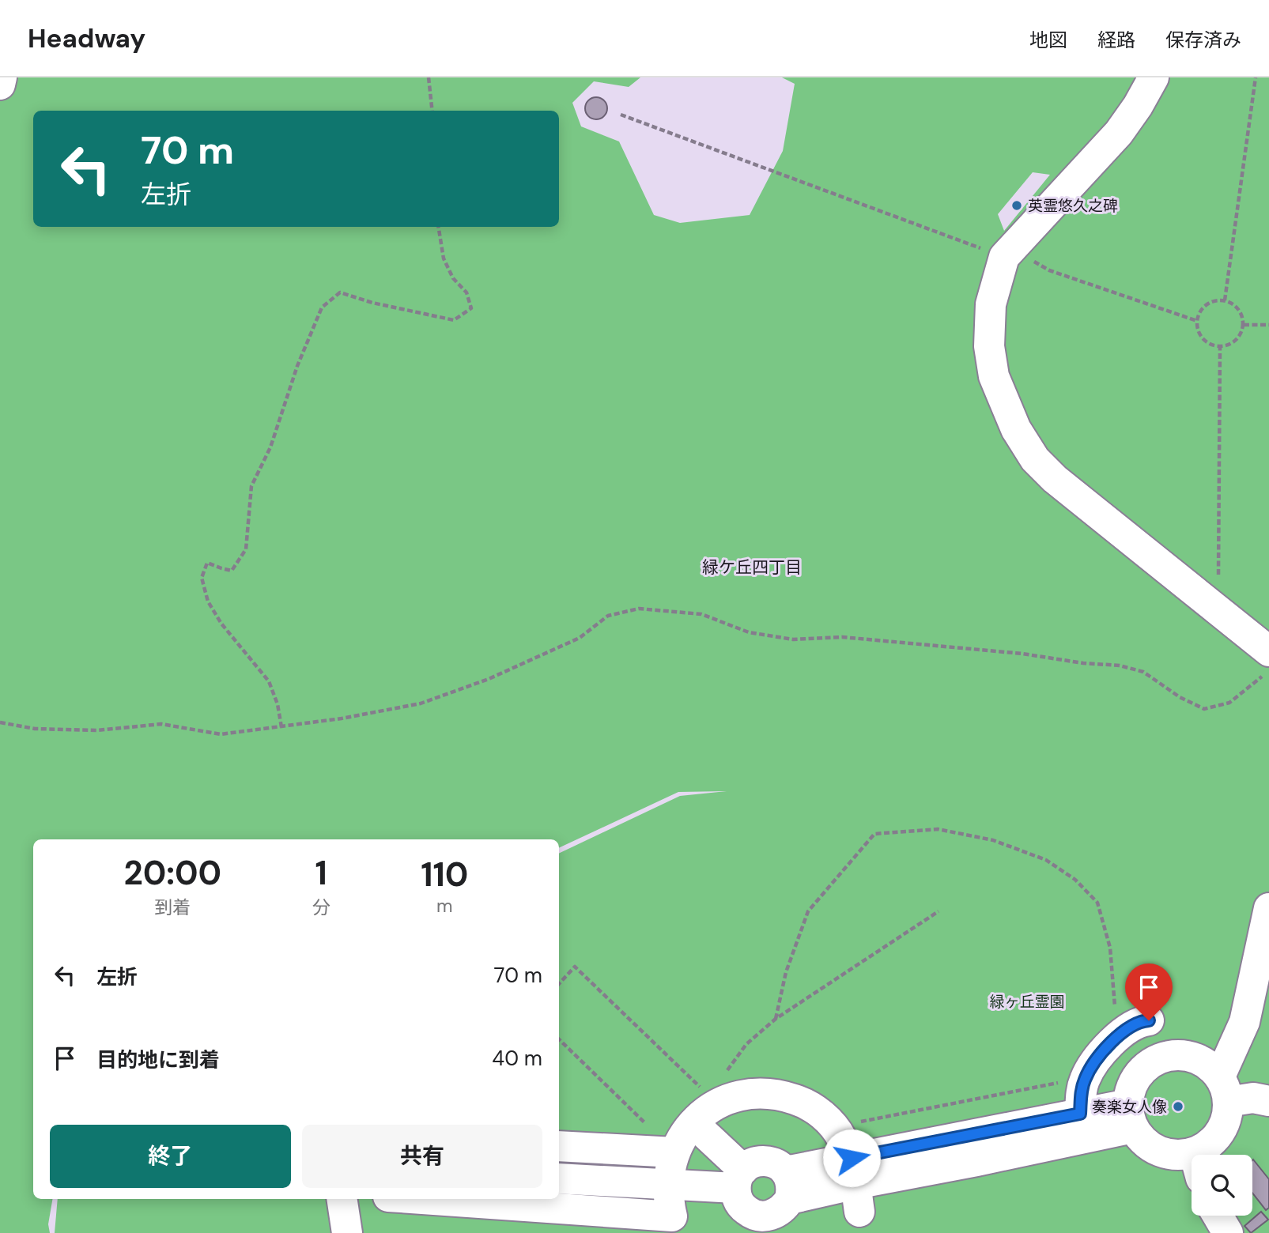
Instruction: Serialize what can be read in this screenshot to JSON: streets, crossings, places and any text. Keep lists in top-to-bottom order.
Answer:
{
  "districts": ["緑ケ丘四丁目"],
  "parks": ["緑ヶ丘霊園"],
  "places": ["英霊悠久之碑", "奏楽女人像"],
  "page": {
    "header": "Headway",
    "nav": ["地図", "経路", "保存済み"],
    "turn": ["70 m", "左折"],
    "eta": [
      "20:00",
      "到着",
      "1",
      "分",
      "110",
      "m"
    ],
    "list": [
      {
        "name": "左折",
        "value": "70 m"
      },
      {
        "name": "目的地に到着",
        "value": "40 m"
      }
    ],
    "buttons": ["終了", "共有"]
  }
}
